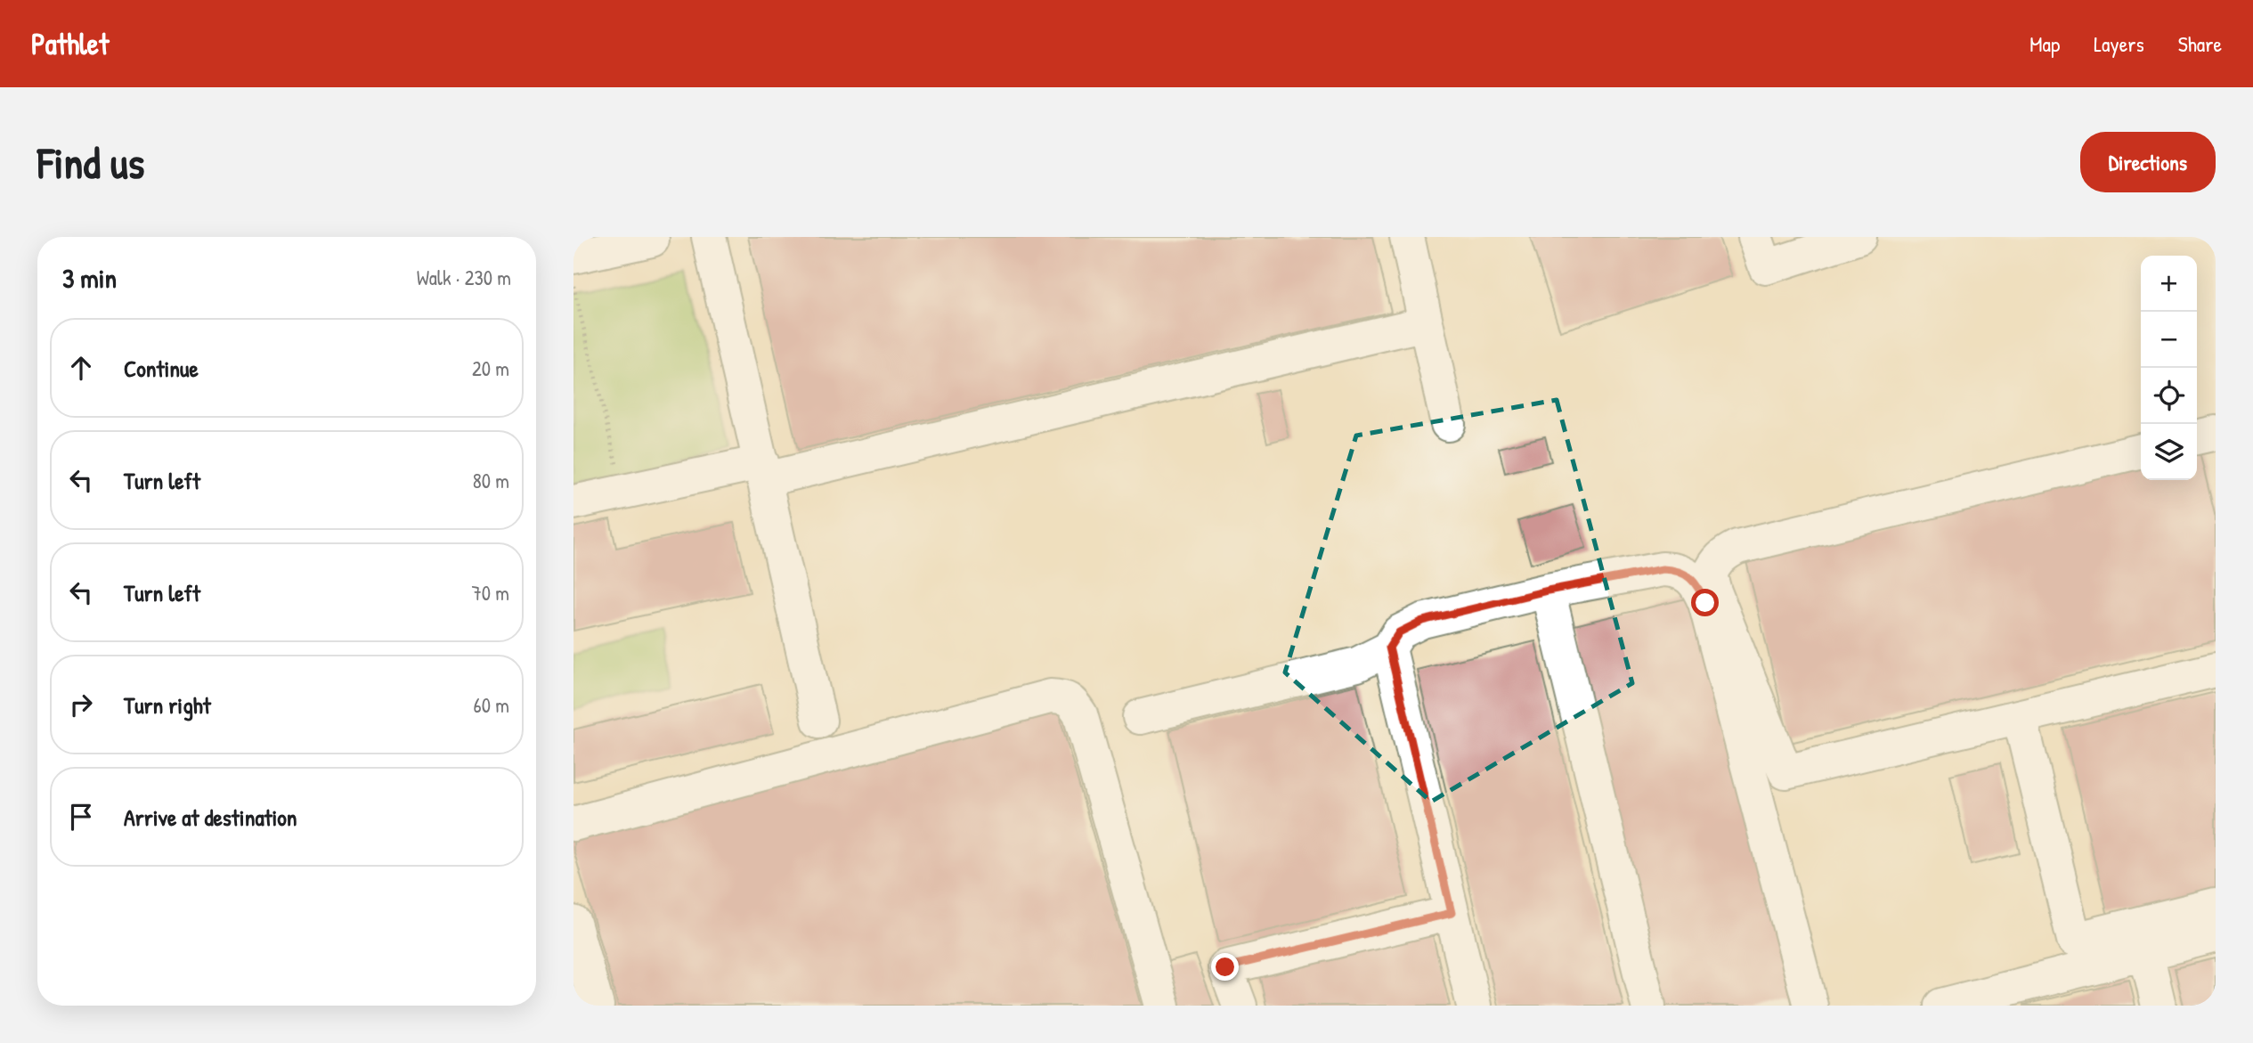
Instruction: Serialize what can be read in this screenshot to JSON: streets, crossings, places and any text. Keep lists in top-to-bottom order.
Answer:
{
  "page": {
    "header": "Pathlet",
    "nav": ["Map", "Layers", "Share"],
    "buttons": "Directions",
    "title": "Find us",
    "heading": ["3 min", "Walk · 230 m"],
    "map_buttons": ["+", "−"],
    "list": [
      ["Continue", "20 m"],
      ["Turn left", "80 m"],
      ["Turn left", "70 m"],
      ["Turn right", "60 m"],
      "Arrive at destination"
    ]
  }
}
